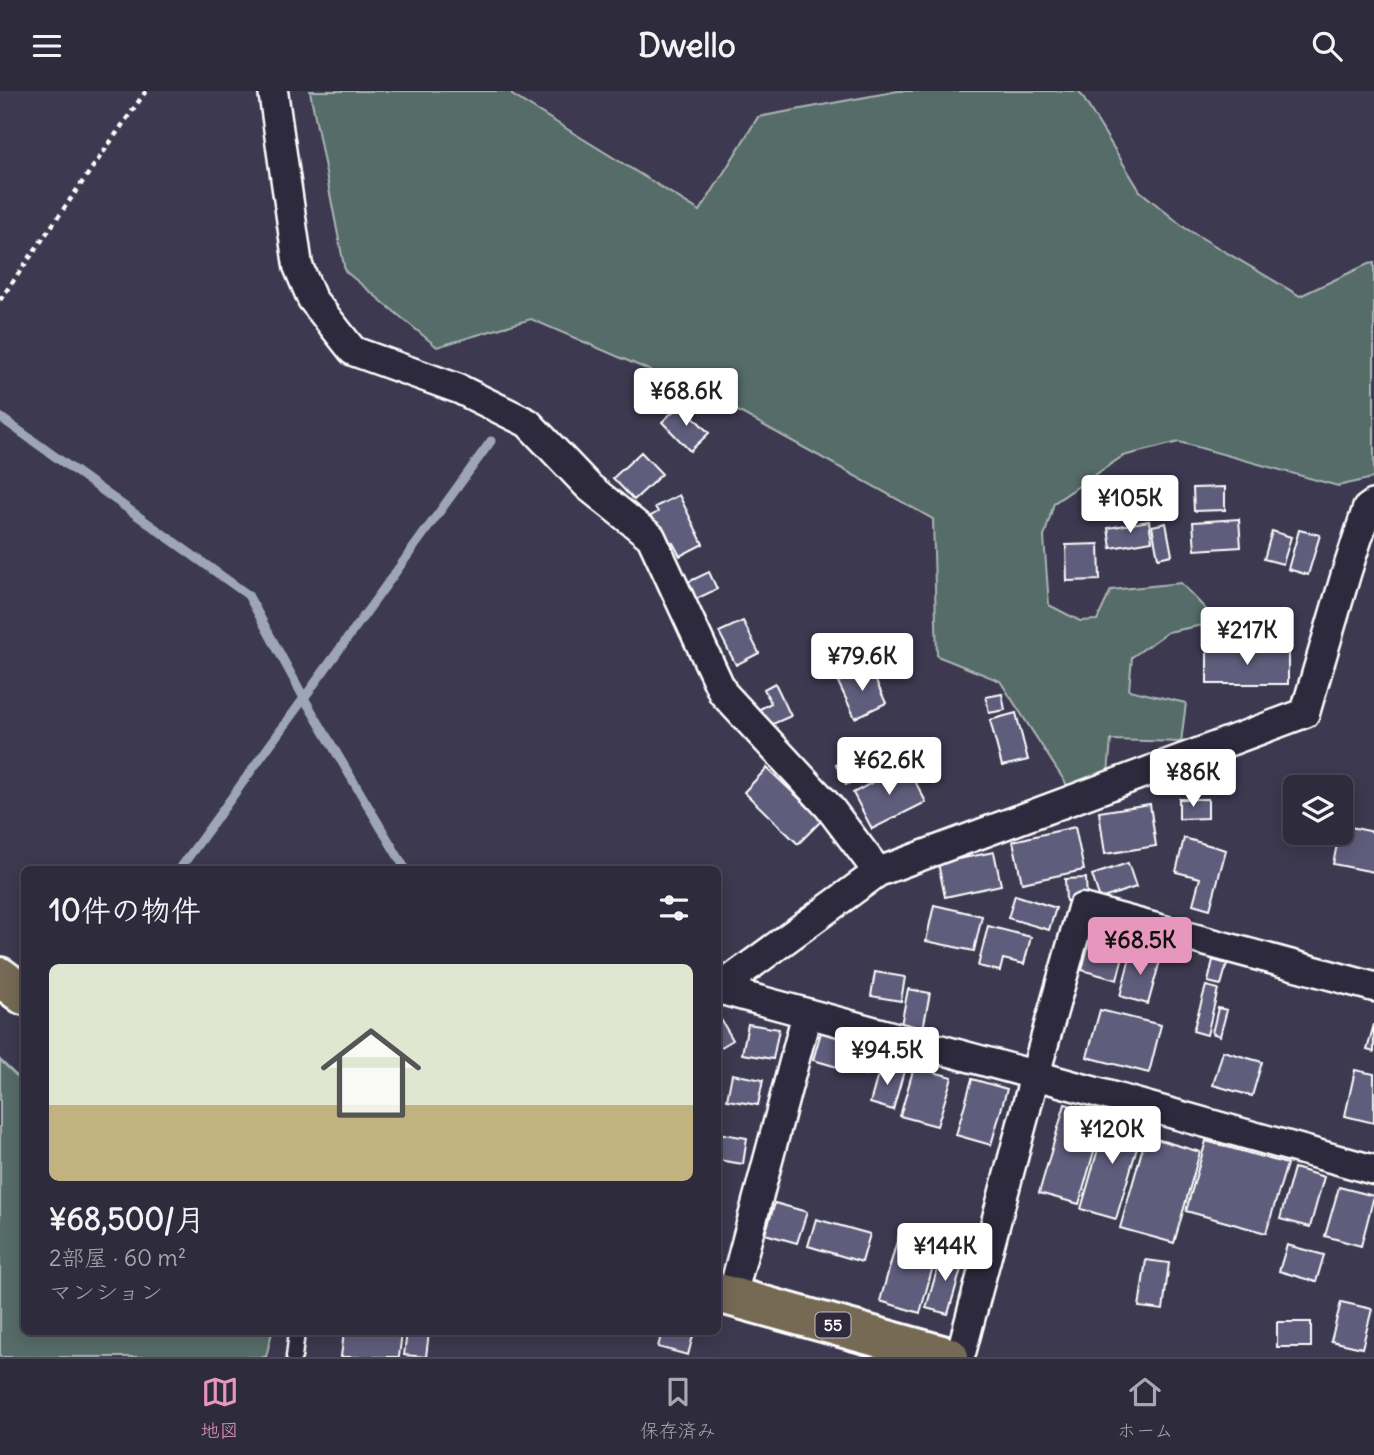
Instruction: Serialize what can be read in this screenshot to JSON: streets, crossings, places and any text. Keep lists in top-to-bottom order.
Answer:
{
  "streets": {
    "main road": ["55"]
  },
  "page": {
    "header": "Dwello",
    "price": [
      "¥68.6K",
      "¥105K",
      "¥217K",
      "¥79.6K",
      "¥62.6K",
      "¥86K",
      "¥68.5K",
      "¥94.5K",
      "¥120K",
      "¥144K"
    ],
    "heading": "10件の物件",
    "list": [
      {
        "name": "¥68,500/月",
        "note": "2部屋 · 60 m² · マンション"
      }
    ],
    "tabs": ["地図", "保存済み", "ホーム"]
  }
}
